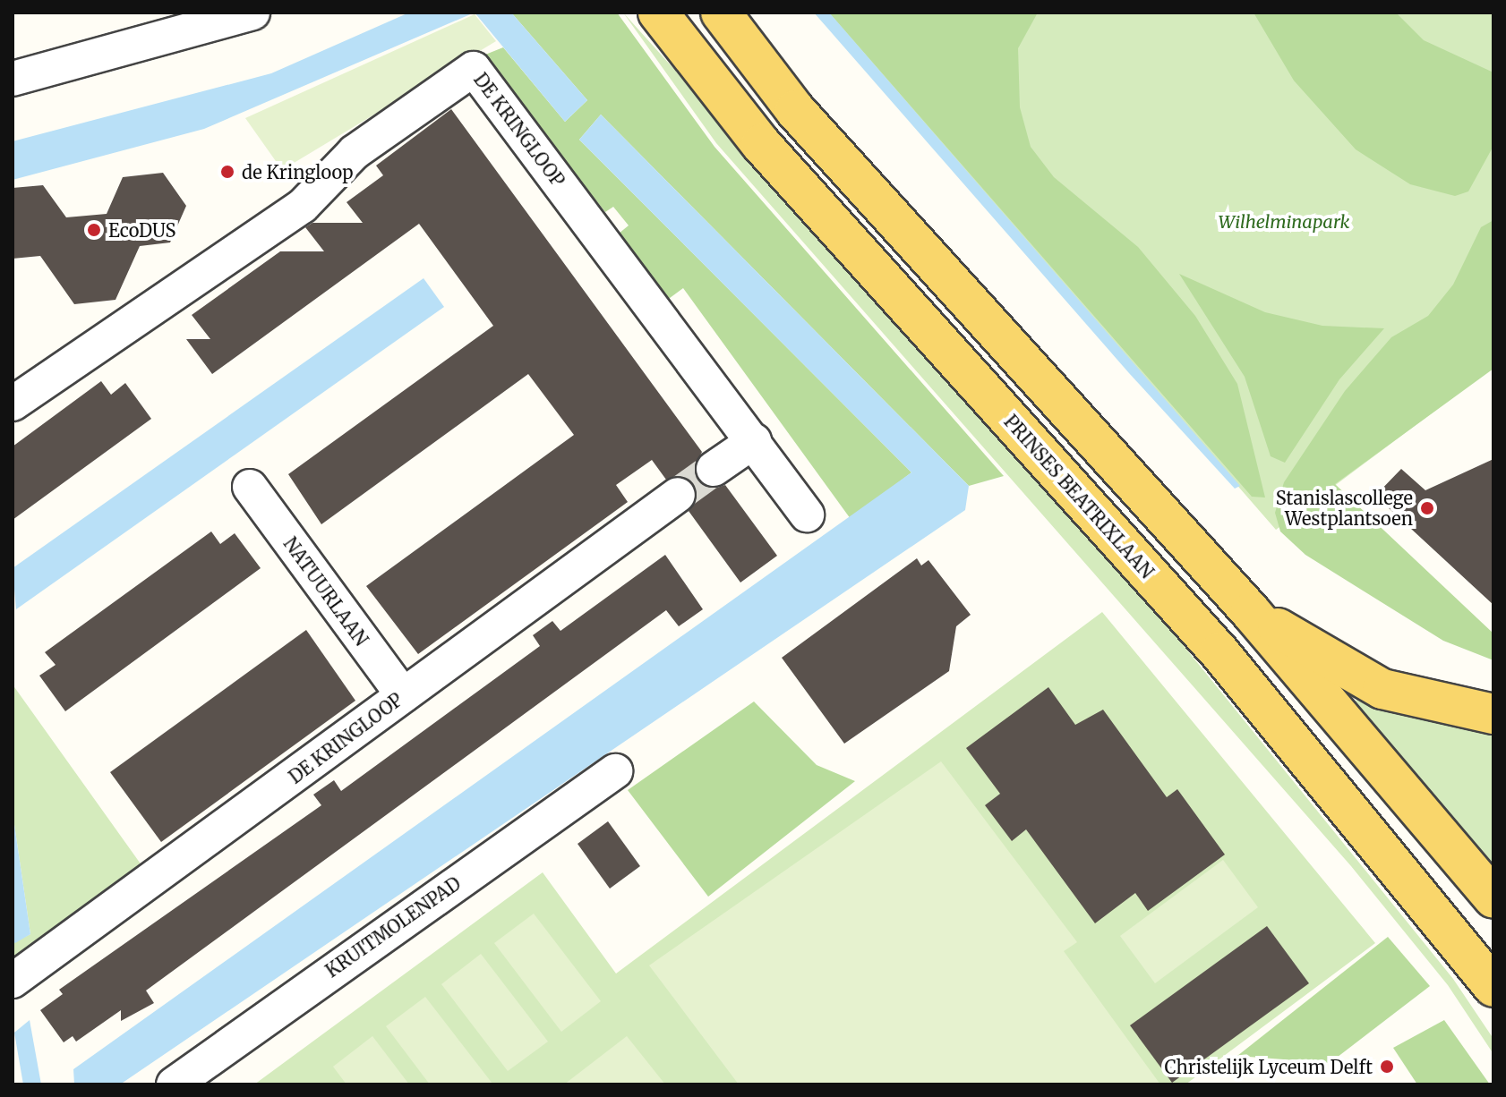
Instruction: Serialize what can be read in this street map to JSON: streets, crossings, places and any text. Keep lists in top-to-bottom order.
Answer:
{
  "streets": {
    "main road": ["PRINSES BEATRIXLAAN"],
    "street": ["DE KRINGLOOP", "NATUURLAAN", "KRUITMOLENPAD"]
  },
  "crossings": [
    ["DE KRINGLOOP", "NATUURLAAN"]
  ],
  "parks": ["Wilhelminapark"],
  "places": [
    "de Kringloop",
    "EcoDUS",
    "Stanislascollege Westplantsoen",
    "Christelijk Lyceum Delft"
  ]
}
